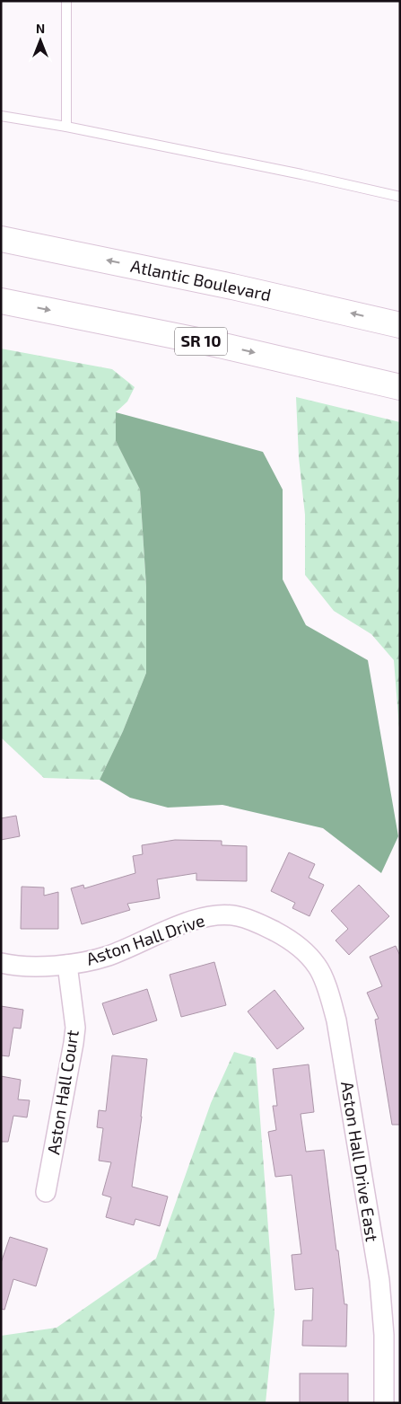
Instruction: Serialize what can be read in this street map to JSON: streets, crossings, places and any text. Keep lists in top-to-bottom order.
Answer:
{
  "streets": {
    "highway": ["Atlantic Boulevard", "SR 10"],
    "street": ["Aston Hall Drive", "Aston Hall Court", "Aston Hall Drive East"]
  },
  "crossings": [
    ["Aston Hall Drive", "Aston Hall Court"],
    ["Aston Hall Drive", "Aston Hall Drive East"]
  ],
  "north": "top"
}
